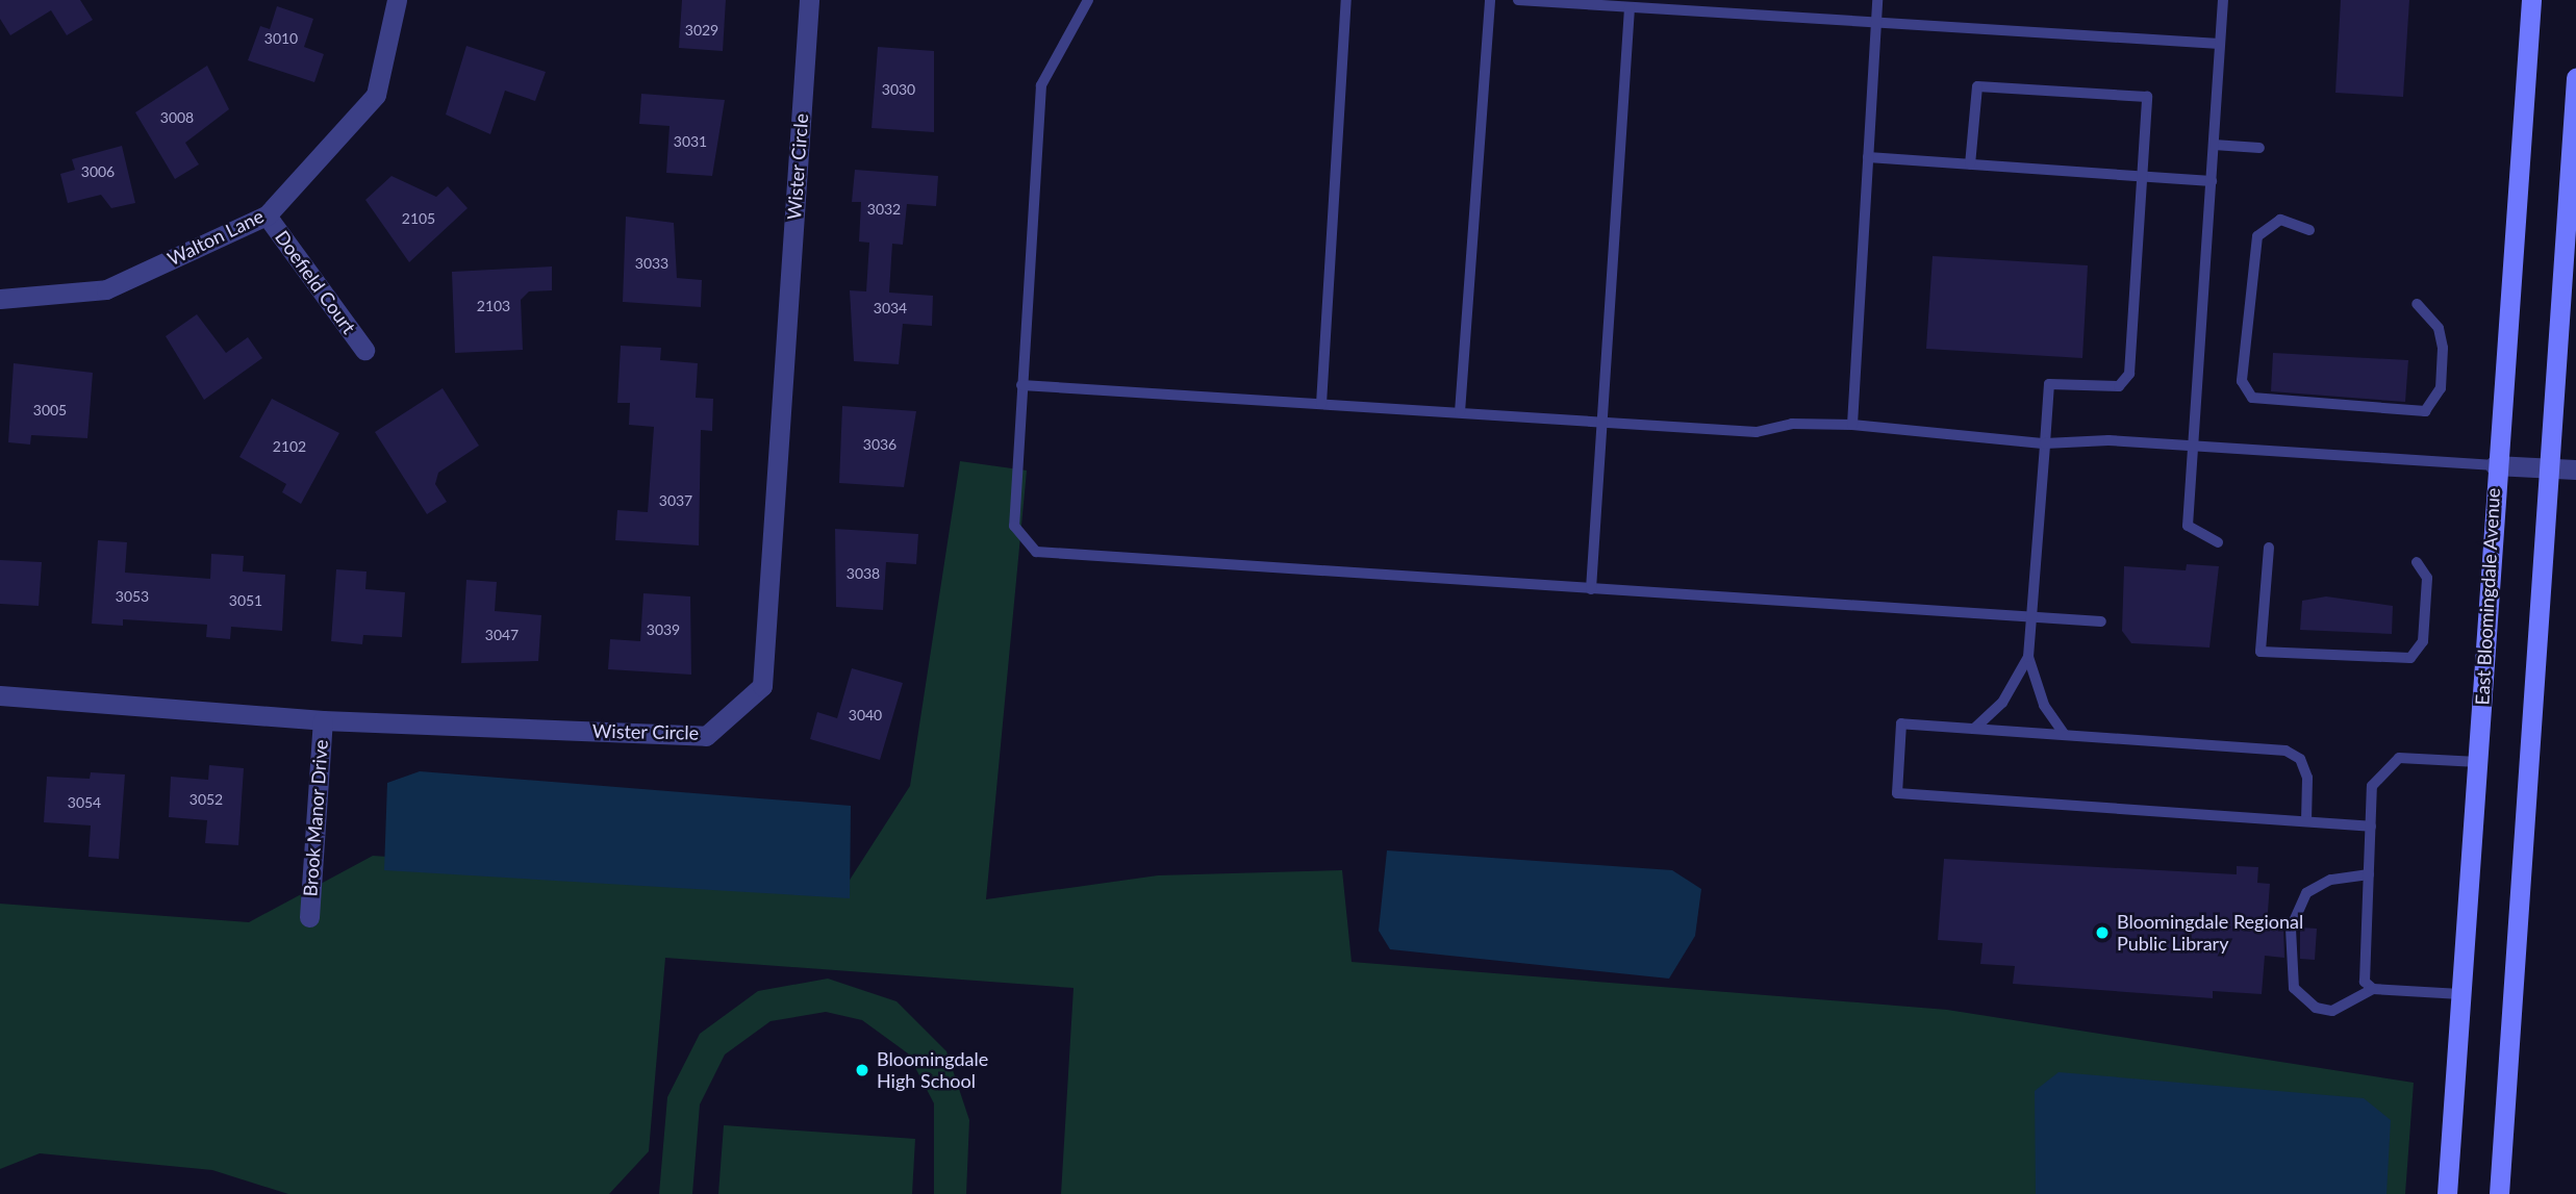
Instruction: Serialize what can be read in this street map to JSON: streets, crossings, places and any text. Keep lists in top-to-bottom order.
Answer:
{
  "streets": {
    "main road": ["East Bloomingdale Avenue"],
    "street": [
      "Wister Circle",
      "Walton Lane",
      "Doefield Court",
      "Brook Manor Drive"
    ]
  },
  "crossings": [
    ["Wister Circle", "Brook Manor Drive"],
    ["Walton Lane", "Doefield Court"]
  ],
  "places": ["Bloomingdale Regional Public Library", "Bloomingdale High School"],
  "house_numbers": [
    "3029",
    "3010",
    "3030",
    "3008",
    "3031",
    "3006",
    "3032",
    "2105",
    "3033",
    "2103",
    "3034",
    "3005",
    "3036",
    "2102",
    "3037",
    "3038",
    "3053",
    "3051",
    "3039",
    "3047",
    "3040",
    "3052",
    "3054"
  ]
}
